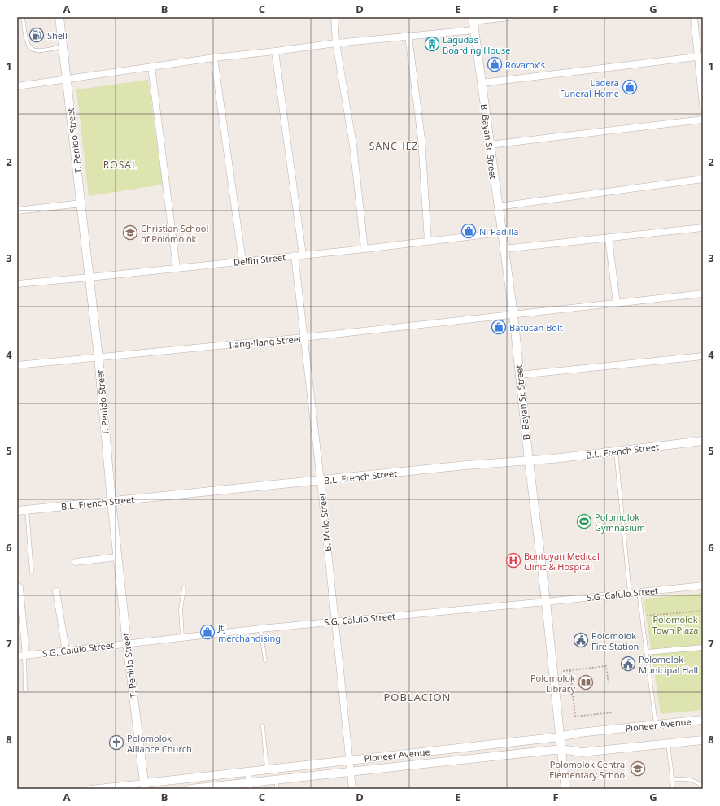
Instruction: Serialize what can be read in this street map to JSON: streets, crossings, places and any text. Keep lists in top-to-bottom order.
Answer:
{
  "streets": {
    "street": [
      "T. Penido Street",
      "B. Bayan Sr. Street",
      "Delfin Street",
      "Ilang-Ilang Street",
      "B.L. French Street",
      "B. Molo Street",
      "S.G. Calulo Street",
      "Pioneer Avenue"
    ]
  },
  "crossings": [
    ["T. Penido Street", "Delfin Street"],
    ["T. Penido Street", "Ilang-Ilang Street"],
    ["T. Penido Street", "B.L. French Street"],
    ["T. Penido Street", "S.G. Calulo Street"],
    ["T. Penido Street", "Pioneer Avenue"],
    ["B. Bayan Sr. Street", "Delfin Street"],
    ["B. Bayan Sr. Street", "Ilang-Ilang Street"],
    ["B. Bayan Sr. Street", "B.L. French Street"],
    ["B. Bayan Sr. Street", "S.G. Calulo Street"],
    ["B. Bayan Sr. Street", "Pioneer Avenue"],
    ["Delfin Street", "B. Molo Street"],
    ["Ilang-Ilang Street", "B. Molo Street"],
    ["B.L. French Street", "B. Molo Street"],
    ["B. Molo Street", "S.G. Calulo Street"],
    ["B. Molo Street", "Pioneer Avenue"]
  ],
  "districts": ["SANCHEZ", "ROSAL", "POBLACION"],
  "parks": ["Polomolok Town Plaza"],
  "places": {
    "fuel station": ["Shell"],
    "building": ["Lagudas Boarding House"],
    "shop": [
      "Rovarox's",
      "Ladera Funeral Home",
      "Nl Padilla",
      "Batucan Bolt",
      "Jtj merchandising"
    ],
    "school or university": ["Christian School of Polomolok", "Polomolok Central Elementary School"],
    "sports": ["Polomolok Gymnasium"],
    "hospital": ["Bontuyan Medical Clinic & Hospital"],
    "public building": ["Polomolok Fire Station", "Polomolok Municipal Hall"],
    "library": ["Polomolok Library"],
    "church": ["Polomolok Alliance Church"]
  },
  "grid": {
    "columns": [
      "A",
      "B",
      "C",
      "D",
      "E",
      "F",
      "G"
    ],
    "rows": [
      "1",
      "2",
      "3",
      "4",
      "5",
      "6",
      "7",
      "8"
    ]
  }
}
